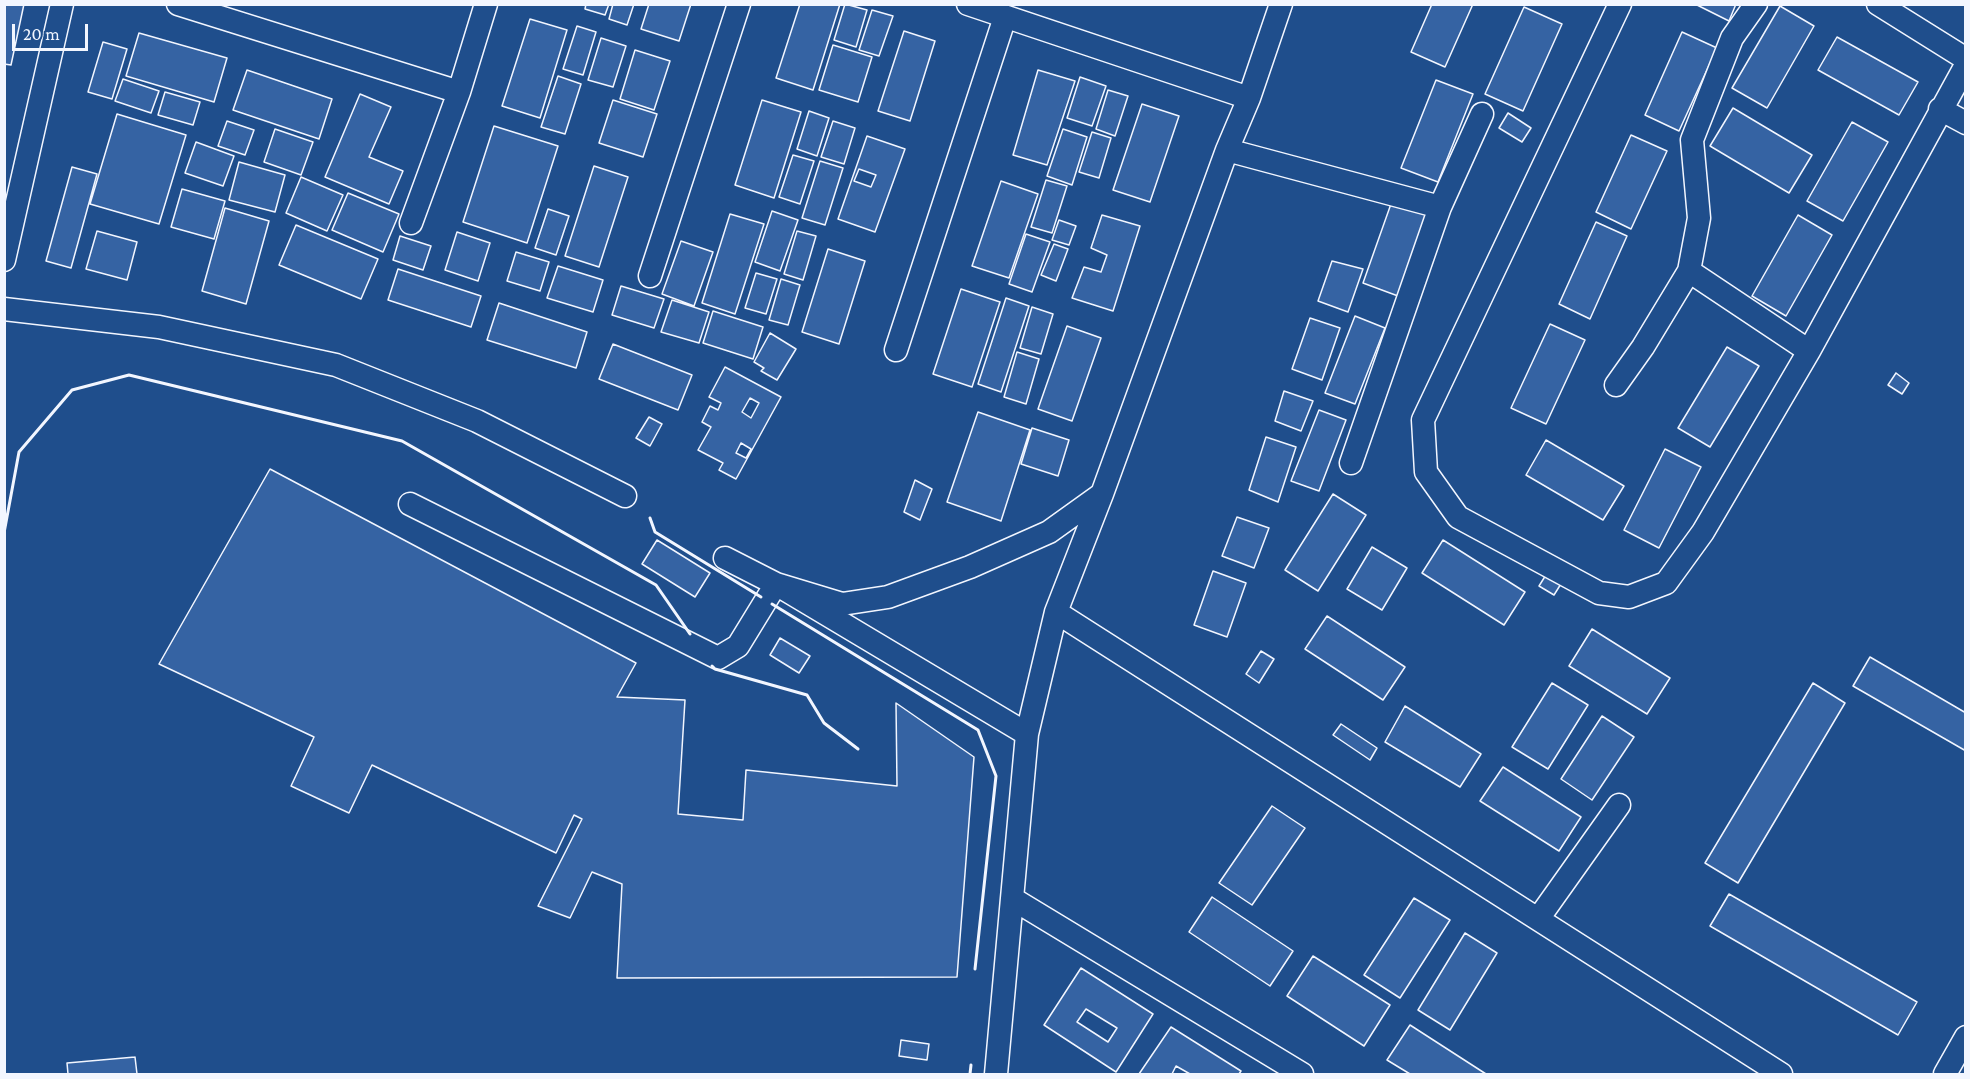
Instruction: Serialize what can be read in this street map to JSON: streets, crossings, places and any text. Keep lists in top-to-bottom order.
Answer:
{
  "scale_bar": "20 m"
}
